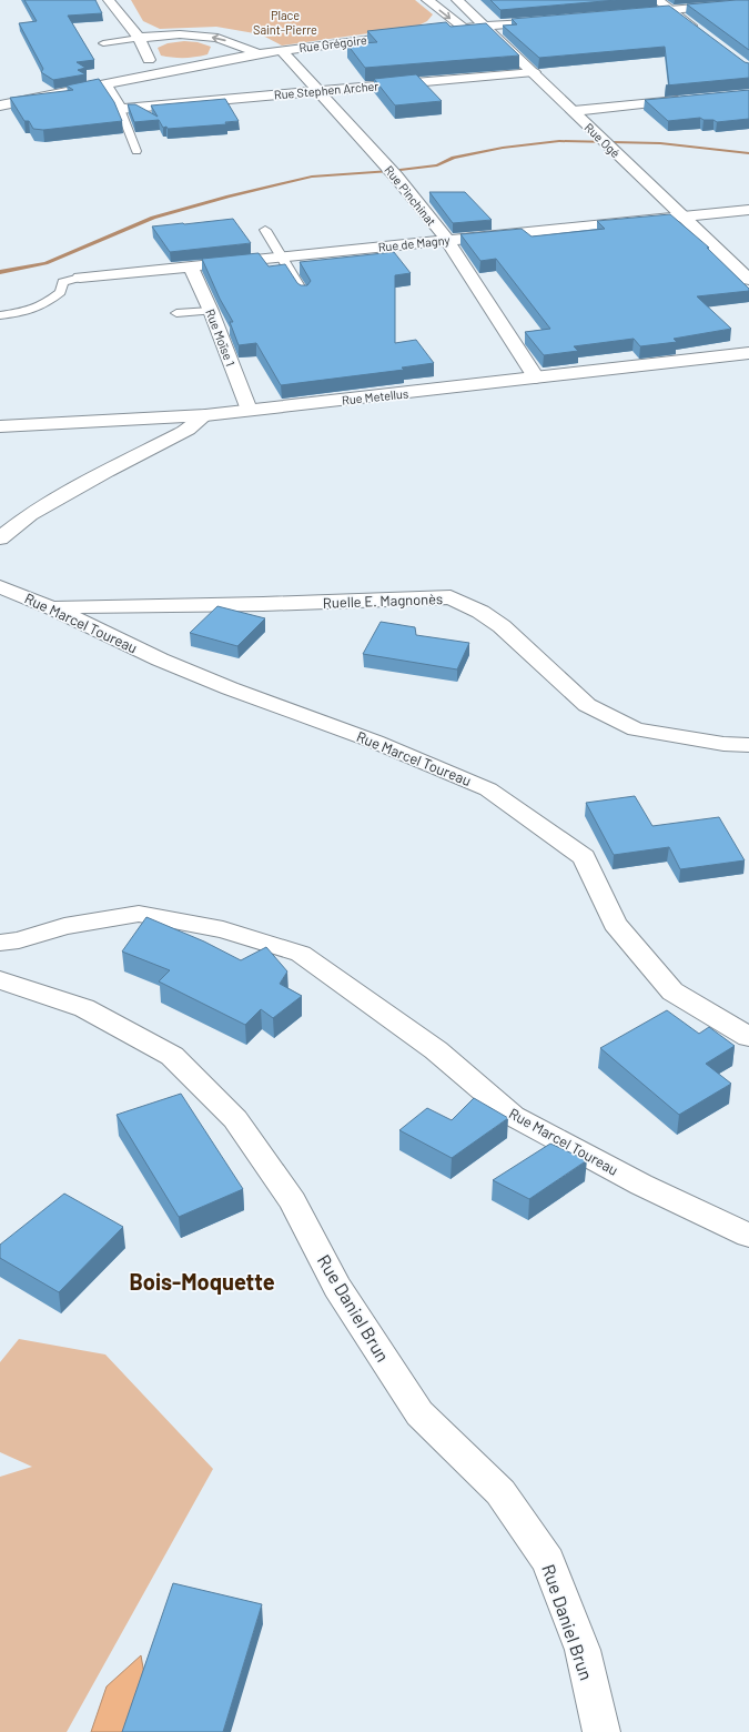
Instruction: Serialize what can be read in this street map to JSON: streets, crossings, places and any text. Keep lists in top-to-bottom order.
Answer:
{
  "streets": {
    "street": [
      "Rue Grégoire",
      "Rue Stephen Archer",
      "Rue Ogé",
      "Rue Pinchinat",
      "Rue de Magny",
      "Rue Moïse 1",
      "Rue Metellus",
      "Ruelle E. Magnonès",
      "Rue Marcel Toureau",
      "Rue Daniel Brun"
    ]
  },
  "crossings": [
    ["Rue Grégoire", "Rue Pinchinat"],
    ["Rue Stephen Archer", "Rue Ogé"],
    ["Rue Stephen Archer", "Rue Pinchinat"],
    ["Rue Ogé", "Rue de Magny"],
    ["Rue Pinchinat", "Rue de Magny"],
    ["Rue Pinchinat", "Rue Metellus"],
    ["Rue de Magny", "Rue Moïse 1"],
    ["Rue Moïse 1", "Rue Metellus"],
    ["Ruelle E. Magnonès", "Rue Marcel Toureau"]
  ],
  "districts": ["Bois-Moquette"],
  "parks": ["Place Saint-Pierre"]
}
